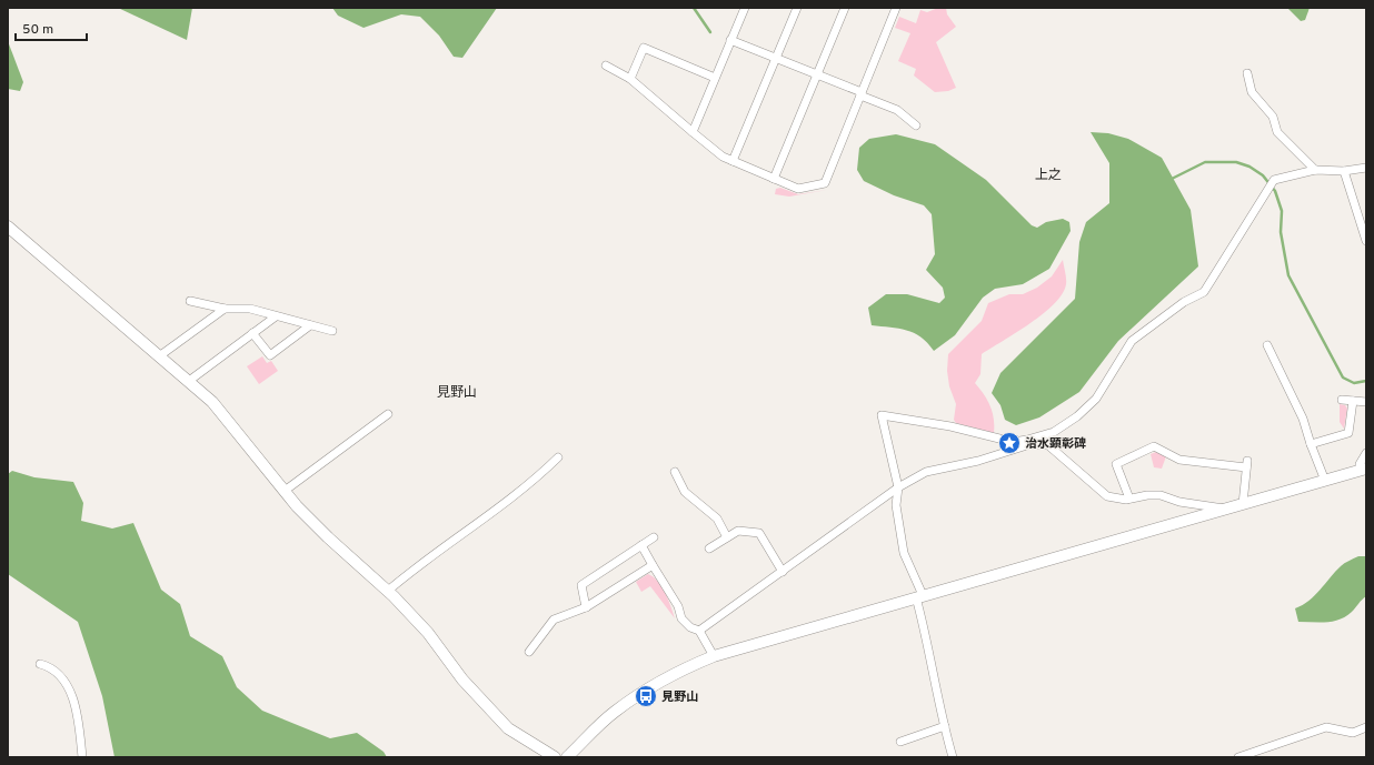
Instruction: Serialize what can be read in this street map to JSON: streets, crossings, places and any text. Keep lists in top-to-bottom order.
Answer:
{
  "districts": ["上之", "見野山"],
  "places": {
    "place": ["治水顕彰碑"],
    "bus stop": ["見野山"]
  },
  "scale_bar": "50 m"
}
